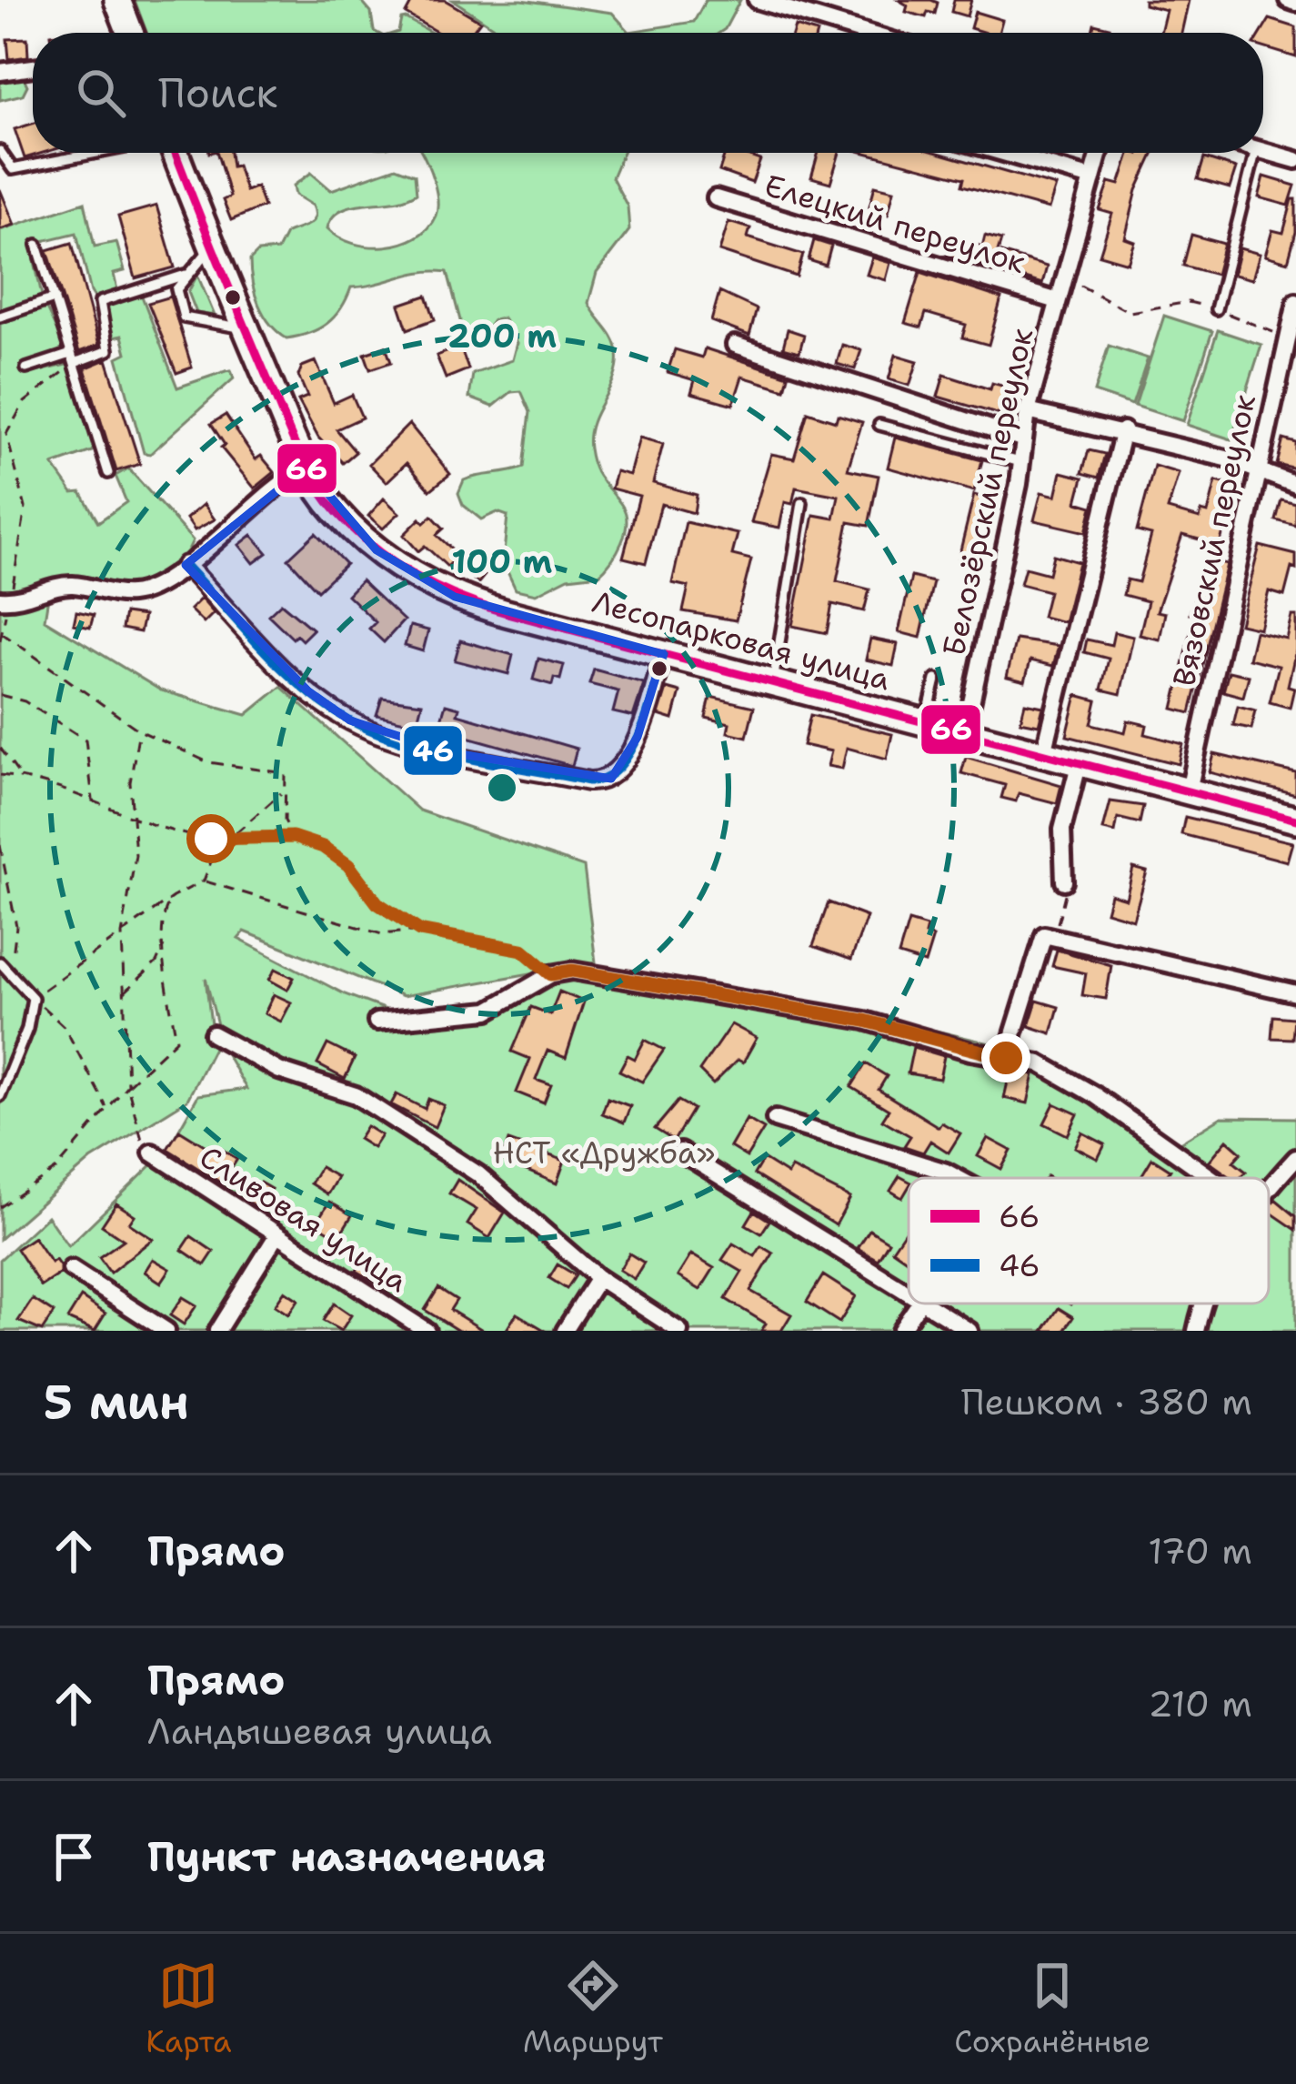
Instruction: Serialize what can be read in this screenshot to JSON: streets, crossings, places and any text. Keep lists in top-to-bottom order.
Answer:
{
  "streets": {
    "main road": ["Лесопарковая улица"],
    "street": [
      "Елецкий переулок",
      "Белозёрский переулок",
      "Вязовский переулок",
      "Сливовая улица"
    ]
  },
  "crossings": [
    ["Елецкий переулок", "Белозёрский переулок"],
    ["Белозёрский переулок", "Лесопарковая улица"],
    ["Вязовский переулок", "Лесопарковая улица"]
  ],
  "parks": ["НСТ «Дружба»"],
  "lines": ["transit line 66", "transit line 46"],
  "legend": ["66", "46"],
  "page": {
    "search": "Поиск",
    "heading": ["5 мин", "Пешком · 380 m"],
    "list": [
      ["Прямо", "170 m"],
      ["Прямо", "Ландышевая улица", "210 m"],
      "Пункт назначения"
    ],
    "nav": ["Карта", "Маршрут", "Сохранённые"]
  },
  "rings": ["200 m", "100 m"]
}
